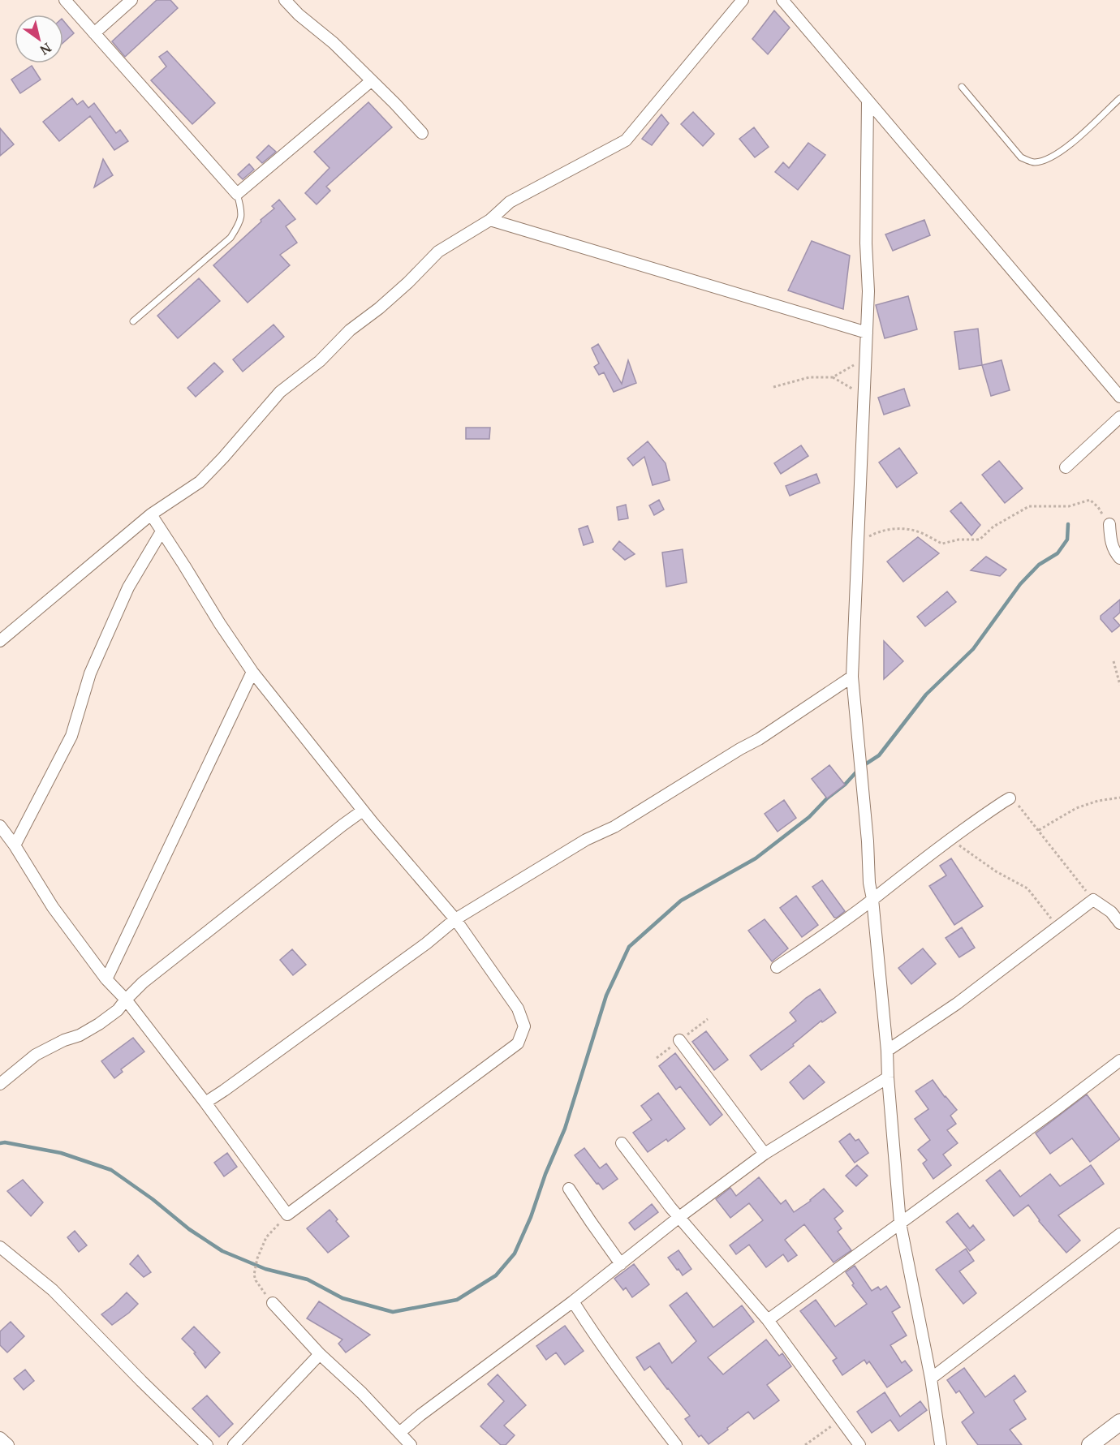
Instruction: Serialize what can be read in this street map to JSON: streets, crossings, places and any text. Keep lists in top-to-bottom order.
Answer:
{
  "north": "bottom right"
}
